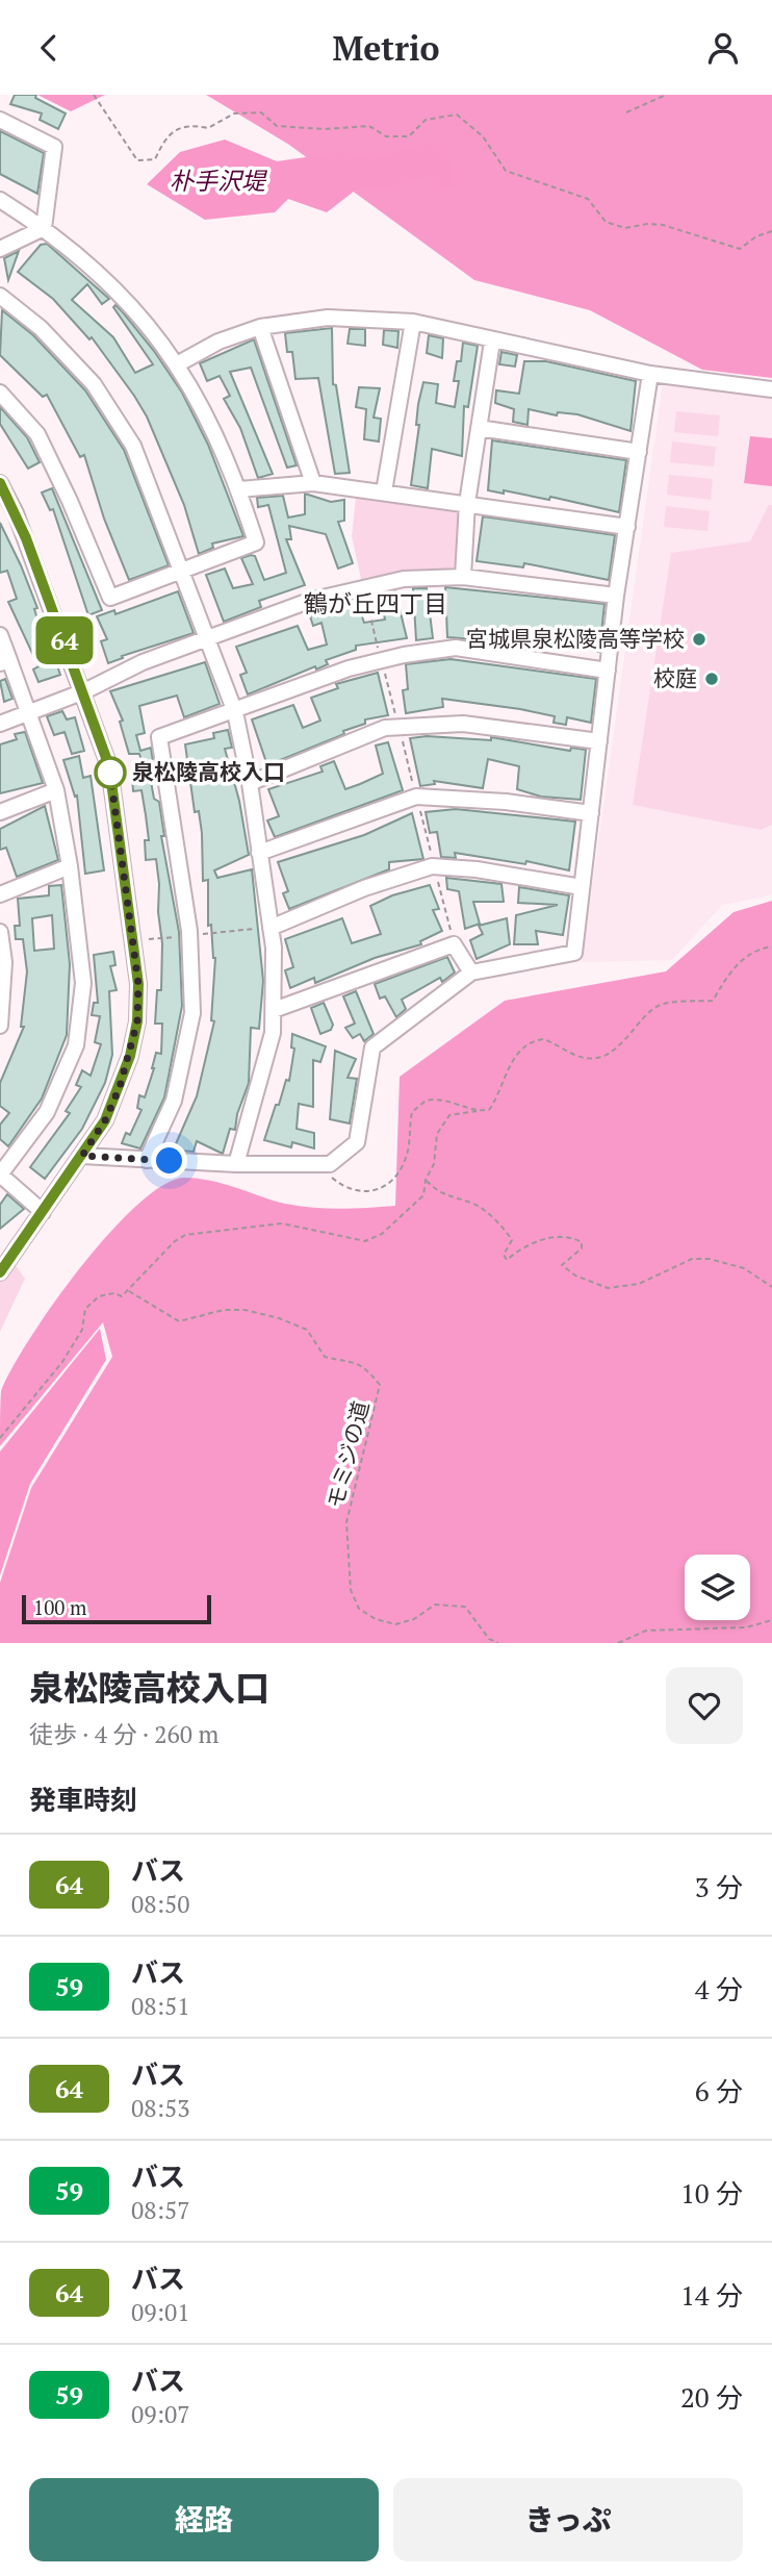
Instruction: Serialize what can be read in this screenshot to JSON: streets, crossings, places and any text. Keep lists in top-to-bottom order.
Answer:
{
  "streets": {
    "path": ["モミジの道"]
  },
  "districts": ["鶴が丘四丁目"],
  "water": ["朴手沢堤"],
  "places": ["宮城県泉松陵高等学校", "校庭", "泉松陵高校入口"],
  "lines": ["bus line 64"],
  "scale_bar": "100 m",
  "page": {
    "header": "Metrio",
    "on_map": "64",
    "scale": "100 m",
    "heading": [
      ["泉松陵高校入口", "徒歩 · 4 分 · 260 m"],
      "発車時刻"
    ],
    "list": [
      {
        "mark": "64",
        "name": "バス",
        "note": "08:50",
        "value": "3 分"
      },
      {
        "mark": "59",
        "name": "バス",
        "note": "08:51",
        "value": "4 分"
      },
      {
        "mark": "64",
        "name": "バス",
        "note": "08:53",
        "value": "6 分"
      },
      {
        "mark": "59",
        "name": "バス",
        "note": "08:57",
        "value": "10 分"
      },
      {
        "mark": "64",
        "name": "バス",
        "note": "09:01",
        "value": "14 分"
      },
      {
        "mark": "59",
        "name": "バス",
        "note": "09:07",
        "value": "20 分"
      }
    ],
    "buttons": ["経路", "きっぷ"]
  }
}
